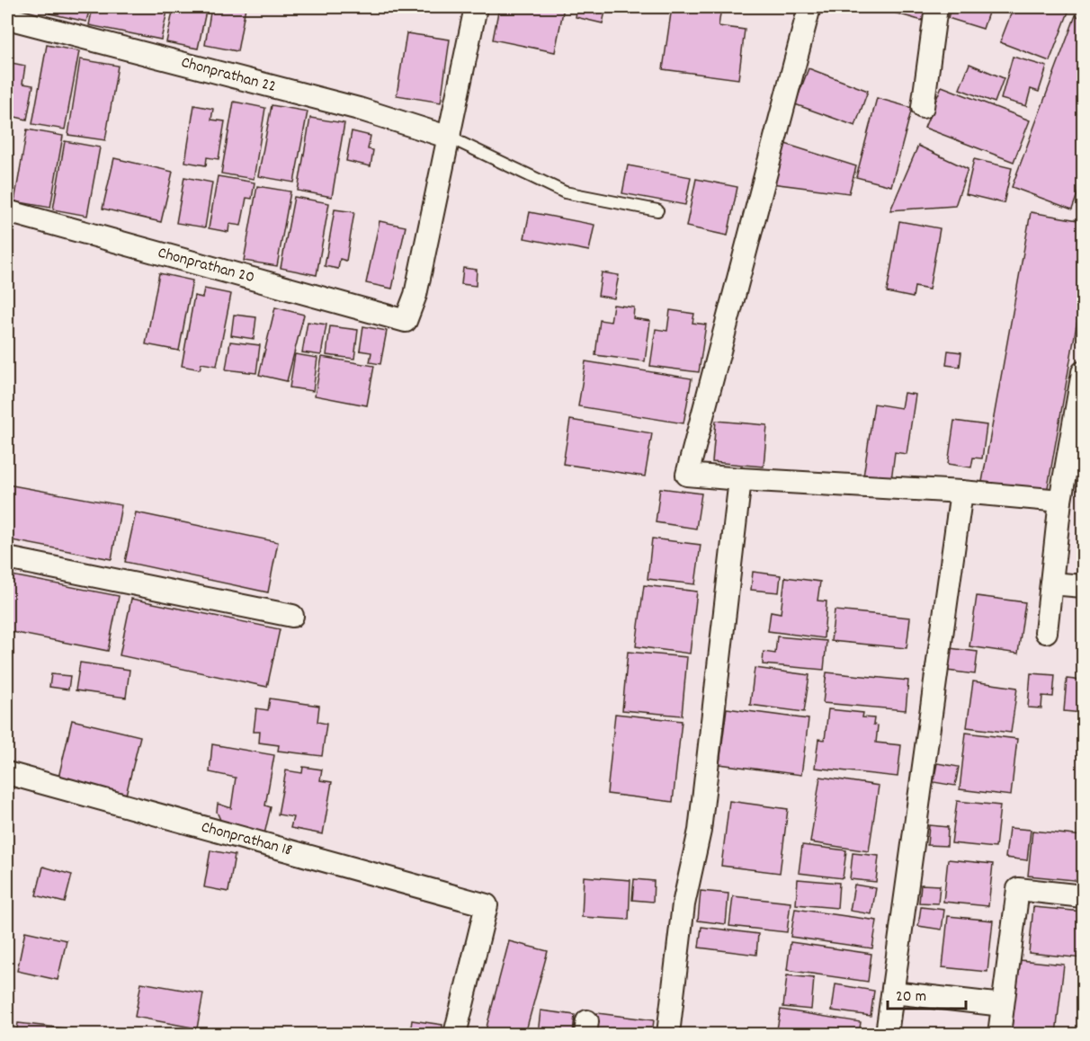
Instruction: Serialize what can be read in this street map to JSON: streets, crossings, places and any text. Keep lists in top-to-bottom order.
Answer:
{
  "streets": {
    "street": ["Chonprathan 22", "Chonprathan 20", "Chonprathan 18"]
  },
  "crossings": [
    ["Chonprathan 22", "Chonprathan 20"]
  ],
  "scale_bar": "20 m"
}
